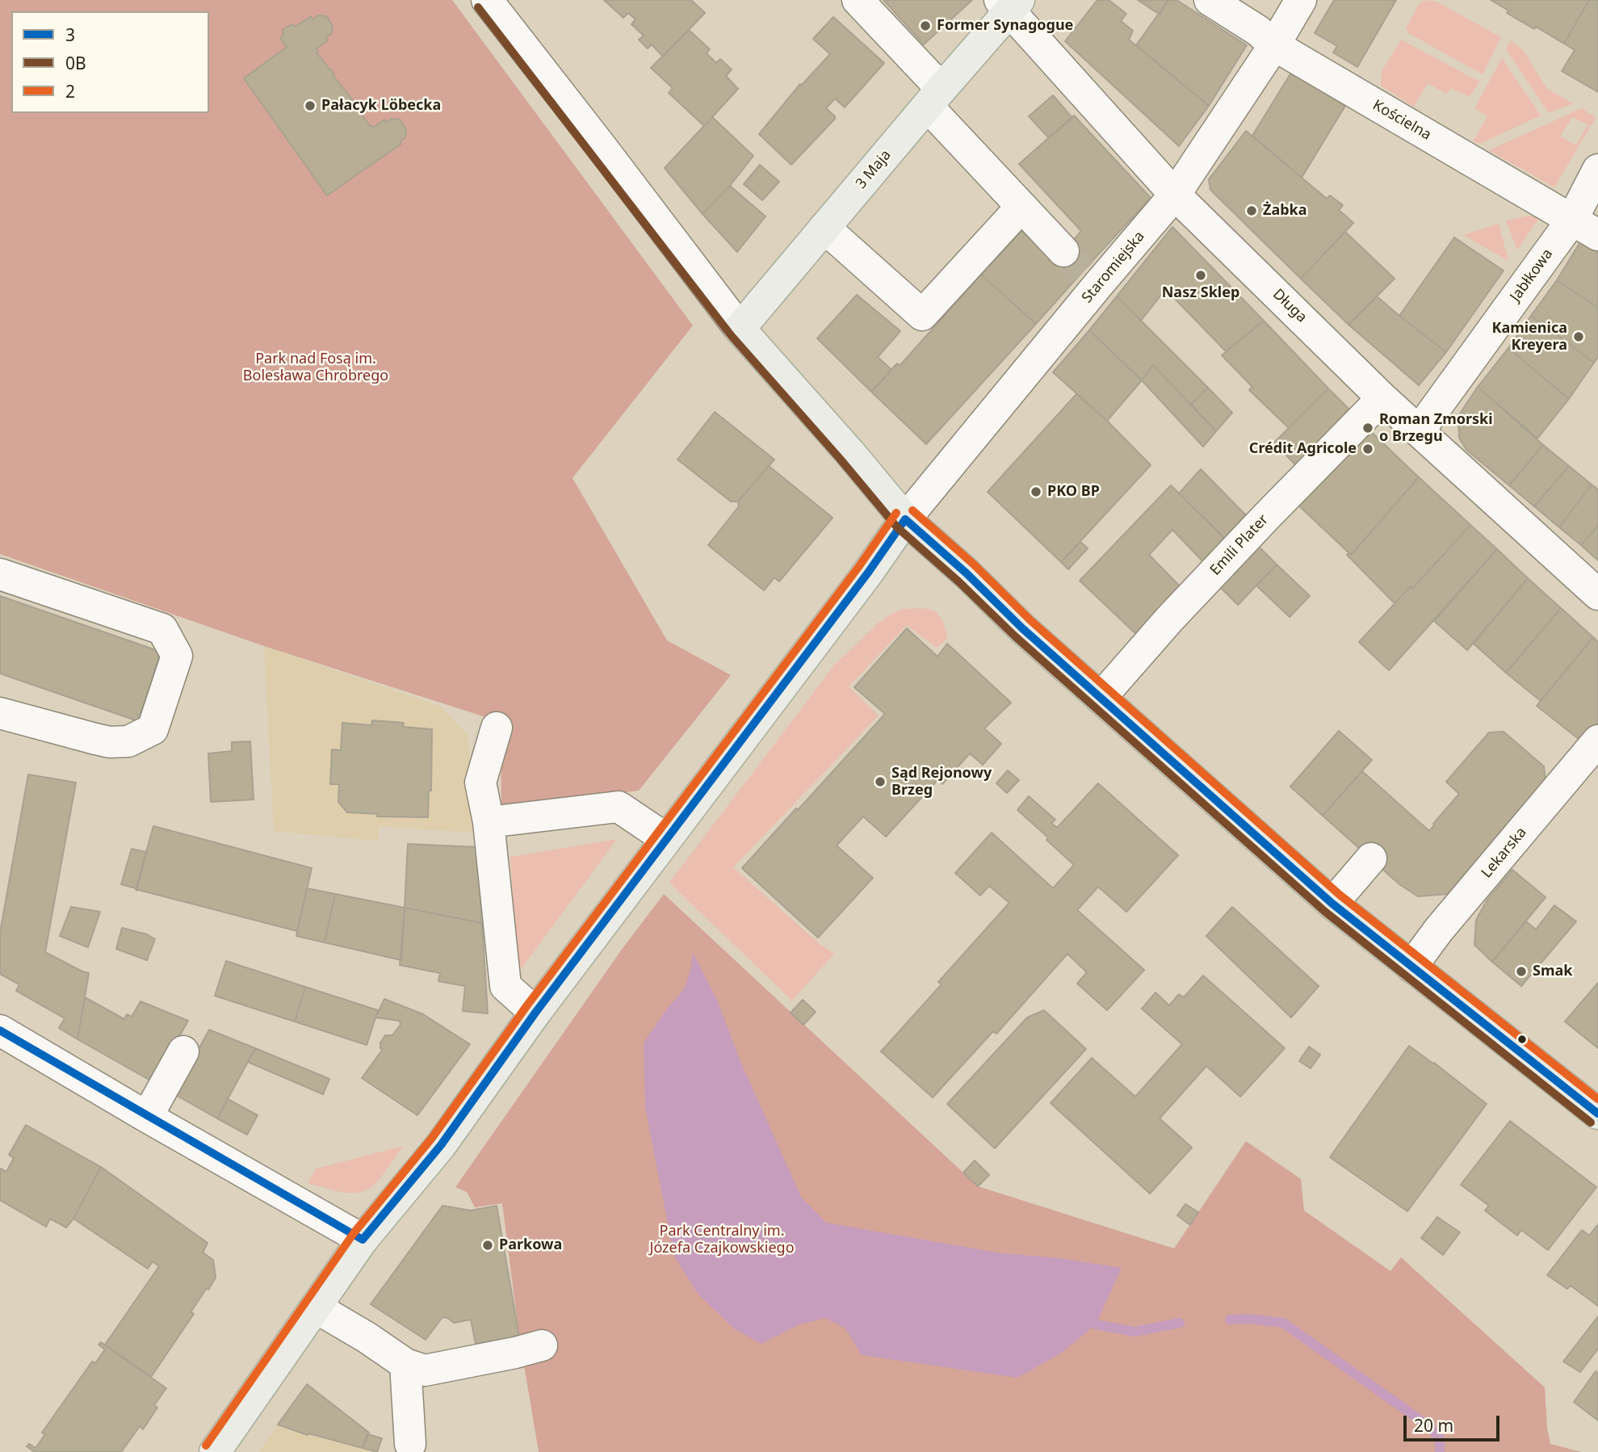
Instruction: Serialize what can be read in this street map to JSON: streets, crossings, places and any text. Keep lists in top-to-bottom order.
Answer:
{
  "streets": {
    "main road": ["3 Maja"],
    "street": [
      "Kościelna",
      "Staromiejska",
      "Jabłkowa",
      "Długa",
      "Emili Plater",
      "Lekarska"
    ]
  },
  "crossings": [
    ["Kościelna", "Staromiejska"],
    ["Kościelna", "Jabłkowa"],
    ["3 Maja", "Długa"],
    ["Staromiejska", "Długa"],
    ["Jabłkowa", "Długa"],
    ["Długa", "Emili Plater"]
  ],
  "parks": ["Park nad Fosą im. Bolesława Chrobrego", "Park Centralny im. Józefa Czajkowskiego"],
  "places": [
    "Former Synagogue",
    "Pałacyk Löbecka",
    "Żabka",
    "Nasz Sklep",
    "Kamienica Kreyera",
    "Roman Zmorski o Brzegu",
    "Crédit Agricole",
    "PKO BP",
    "Sąd Rejonowy Brzeg",
    "Smak",
    "Parkowa"
  ],
  "lines": ["transit line 0B", "transit line 2", "transit line 3"],
  "legend": ["3", "0B", "2"],
  "scale_bar": "20 m"
}
